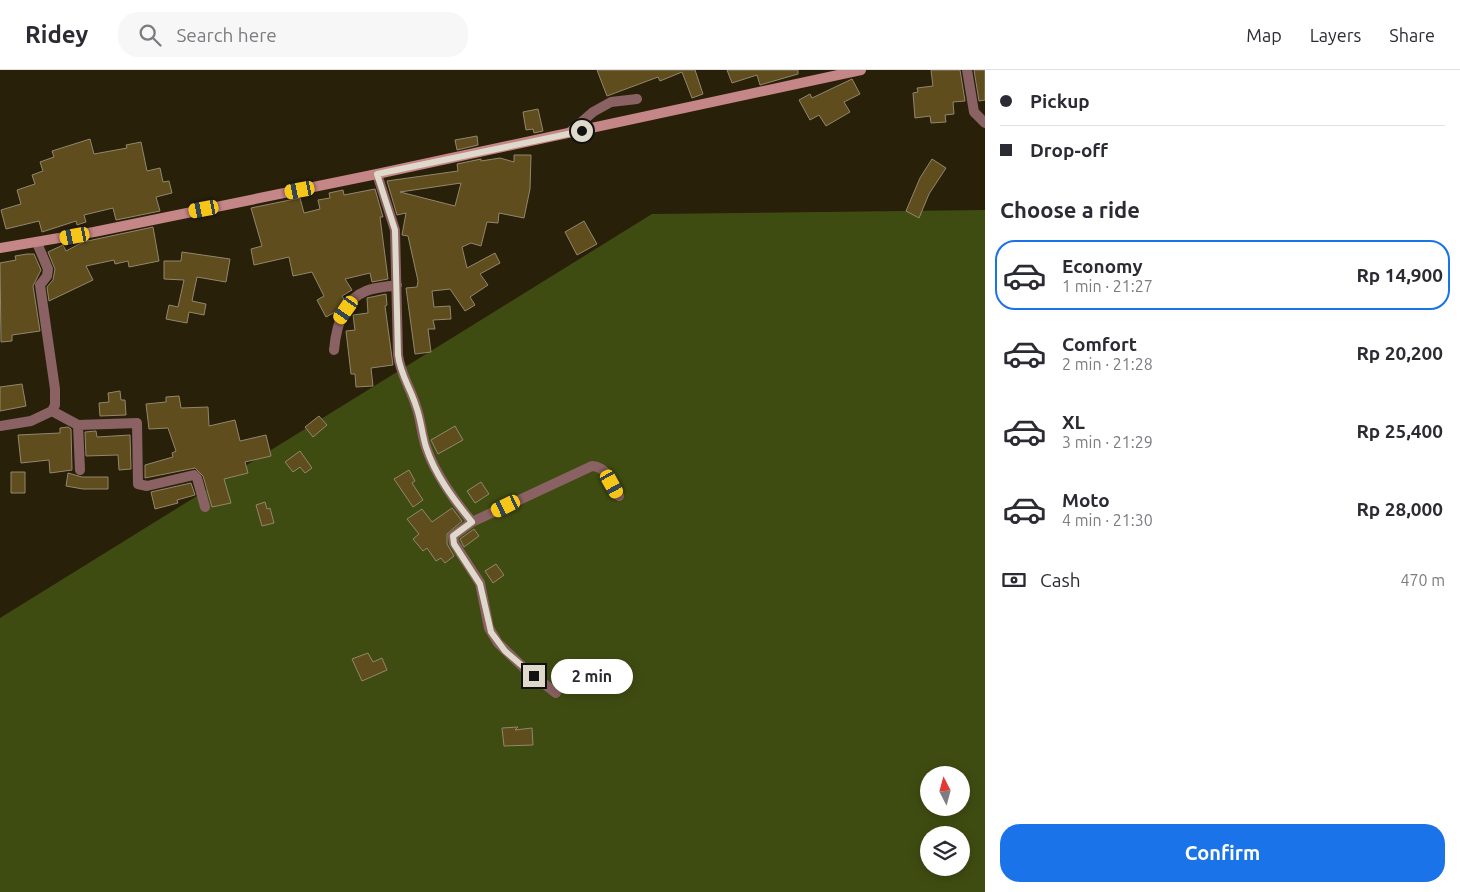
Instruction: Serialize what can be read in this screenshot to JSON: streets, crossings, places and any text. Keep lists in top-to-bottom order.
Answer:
{
  "north": "top",
  "page": {
    "header": "Ridey",
    "search": "Search here",
    "nav": ["Map", "Layers", "Share"],
    "banner": ["Pickup", "Drop-off"],
    "heading": "Choose a ride",
    "list": [
      {
        "name": "Economy",
        "note": "1 min · 21:27",
        "value": "Rp 14,900"
      },
      {
        "name": "Comfort",
        "note": "2 min · 21:28",
        "value": "Rp 20,200"
      },
      {
        "name": "XL",
        "note": "3 min · 21:29",
        "value": "Rp 25,400"
      },
      {
        "name": "Moto",
        "note": "4 min · 21:30",
        "value": "Rp 28,000"
      }
    ],
    "pay": ["Cash", "470 m"],
    "bubble": "2 min",
    "buttons": "Confirm"
  }
}
